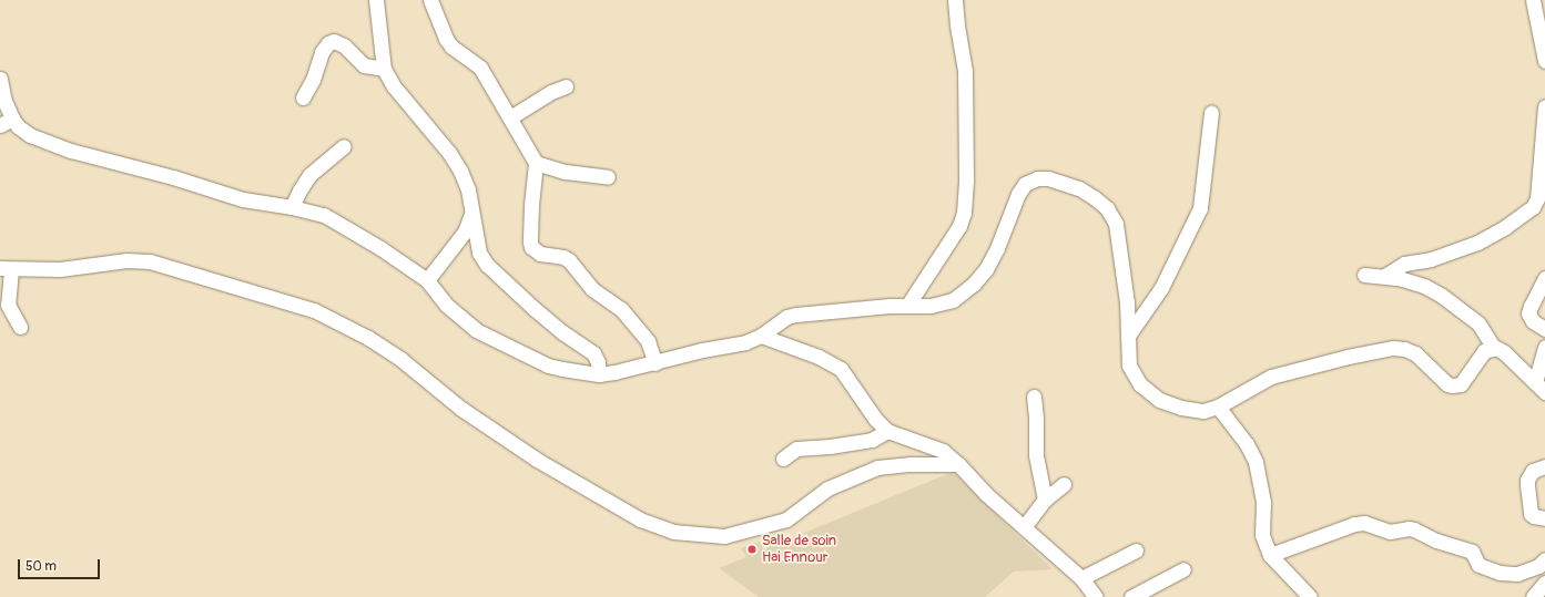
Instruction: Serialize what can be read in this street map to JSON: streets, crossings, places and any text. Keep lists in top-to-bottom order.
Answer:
{
  "places": ["Salle de soin Hai Ennour"],
  "scale_bar": "50 m"
}
